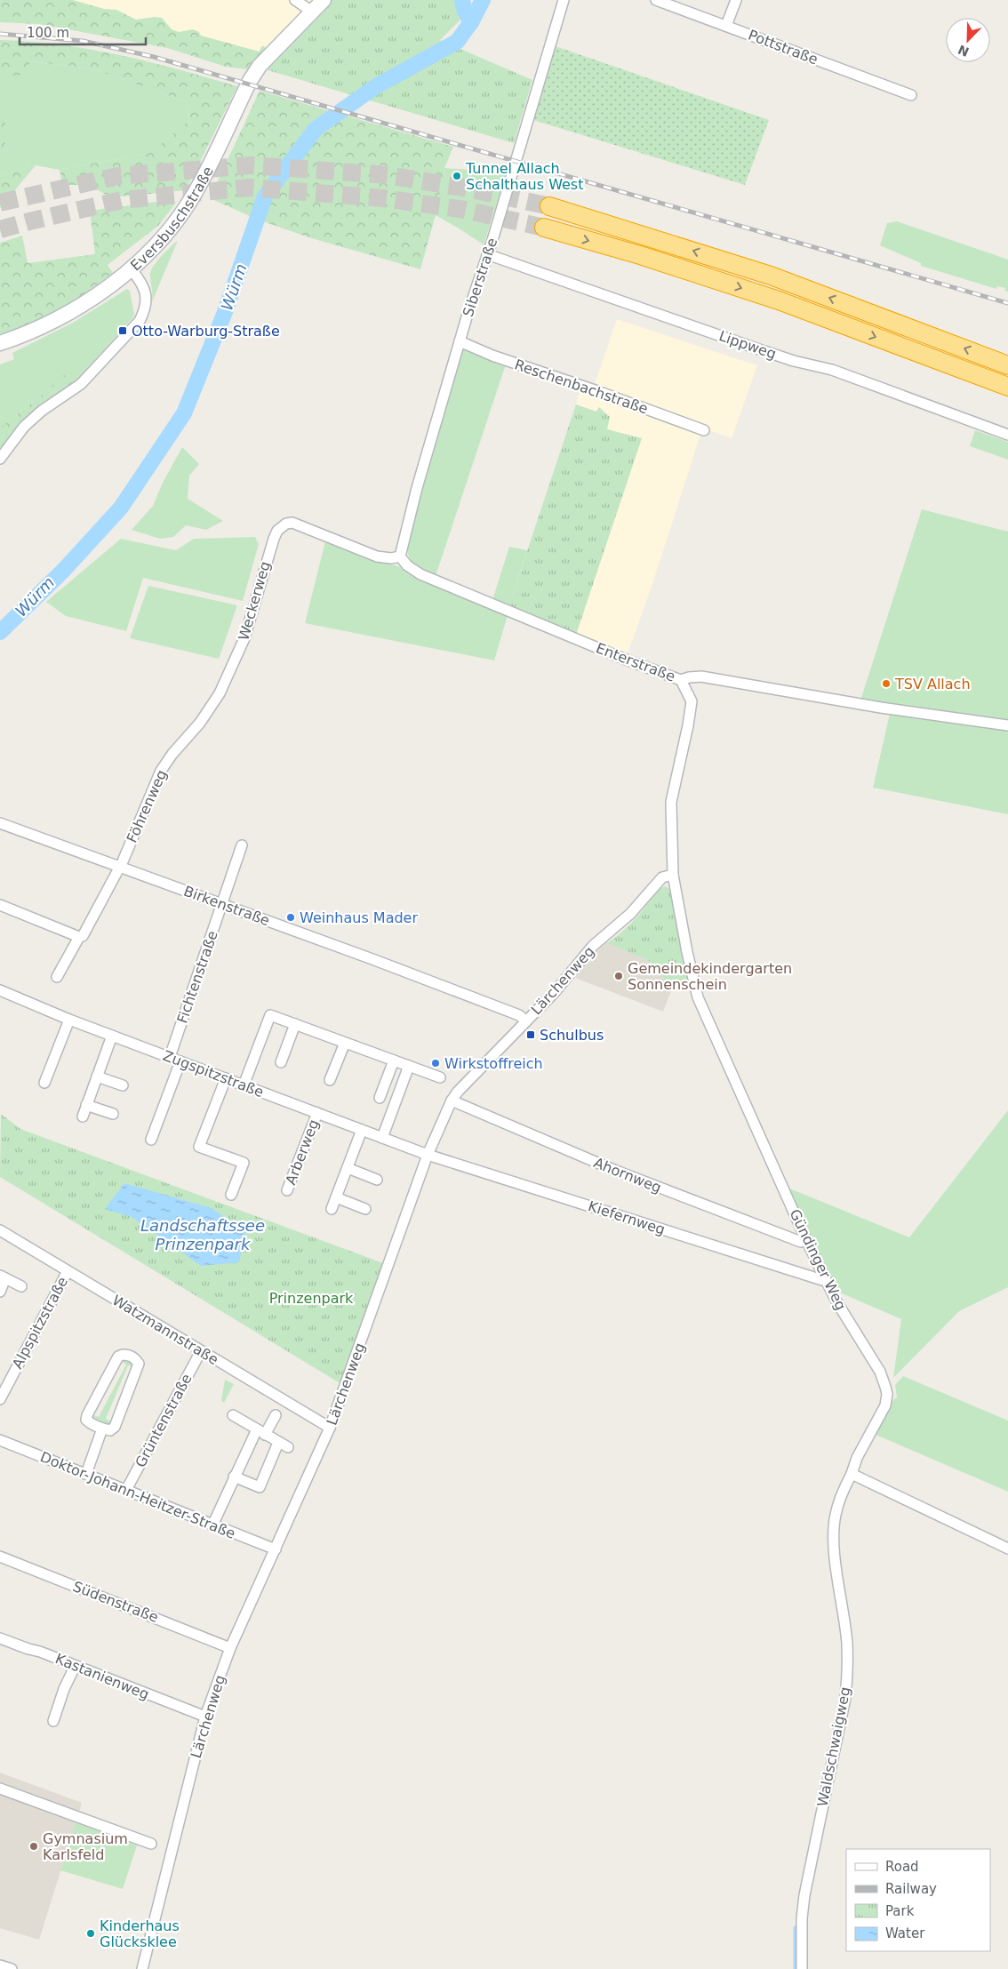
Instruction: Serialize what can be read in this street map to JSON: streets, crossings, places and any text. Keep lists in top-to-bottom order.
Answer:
{
  "streets": {
    "main road": ["Eversbuschstraße"],
    "street": [
      "Pottstraße",
      "Siberstraße",
      "Lippweg",
      "Reschenbachstraße",
      "Weckerweg",
      "Enterstraße",
      "Föhrenweg",
      "Birkenstraße",
      "Fichtenstraße",
      "Lärchenweg",
      "Zugspitzstraße",
      "Arberweg",
      "Ahornweg",
      "Kiefernweg",
      "Gündinger Weg",
      "Alpspitzstraße",
      "Watzmannstraße",
      "Grüntenstraße",
      "Doktor-Johann-Heitzer-Straße",
      "Südenstraße",
      "Kastanienweg",
      "Waldschwaigweg"
    ]
  },
  "crossings": [
    ["Siberstraße", "Lippweg"],
    ["Siberstraße", "Reschenbachstraße"],
    ["Siberstraße", "Weckerweg"],
    ["Siberstraße", "Enterstraße"],
    ["Weckerweg", "Enterstraße"],
    ["Weckerweg", "Föhrenweg"],
    ["Enterstraße", "Gündinger Weg"],
    ["Föhrenweg", "Birkenstraße"],
    ["Birkenstraße", "Fichtenstraße"],
    ["Birkenstraße", "Lärchenweg"],
    ["Fichtenstraße", "Zugspitzstraße"],
    ["Lärchenweg", "Zugspitzstraße"],
    ["Lärchenweg", "Ahornweg"],
    ["Lärchenweg", "Kiefernweg"],
    ["Lärchenweg", "Gündinger Weg"],
    ["Lärchenweg", "Watzmannstraße"],
    ["Lärchenweg", "Doktor-Johann-Heitzer-Straße"],
    ["Lärchenweg", "Südenstraße"],
    ["Lärchenweg", "Kastanienweg"],
    ["Zugspitzstraße", "Arberweg"],
    ["Zugspitzstraße", "Kiefernweg"],
    ["Ahornweg", "Gündinger Weg"],
    ["Kiefernweg", "Gündinger Weg"],
    ["Gündinger Weg", "Waldschwaigweg"],
    ["Alpspitzstraße", "Watzmannstraße"],
    ["Watzmannstraße", "Grüntenstraße"],
    ["Grüntenstraße", "Doktor-Johann-Heitzer-Straße"]
  ],
  "water": ["Würm", "Landschaftssee Prinzenpark"],
  "parks": ["Prinzenpark"],
  "places": {
    "other": [
      "Tunnel Allach Schalthaus West",
      "TSV Allach",
      "Weinhaus Mader",
      "Gemeindekindergarten Sonnenschein",
      "Wirkstoffreich",
      "Gymnasium Karlsfeld",
      "Kinderhaus Glücksklee"
    ],
    "transit": ["Otto-Warburg-Straße", "Schulbus"]
  },
  "legend": [
    "Road",
    "Railway",
    "Park",
    "Water"
  ],
  "scale_bar": "100 m",
  "north": "bottom left"
}
